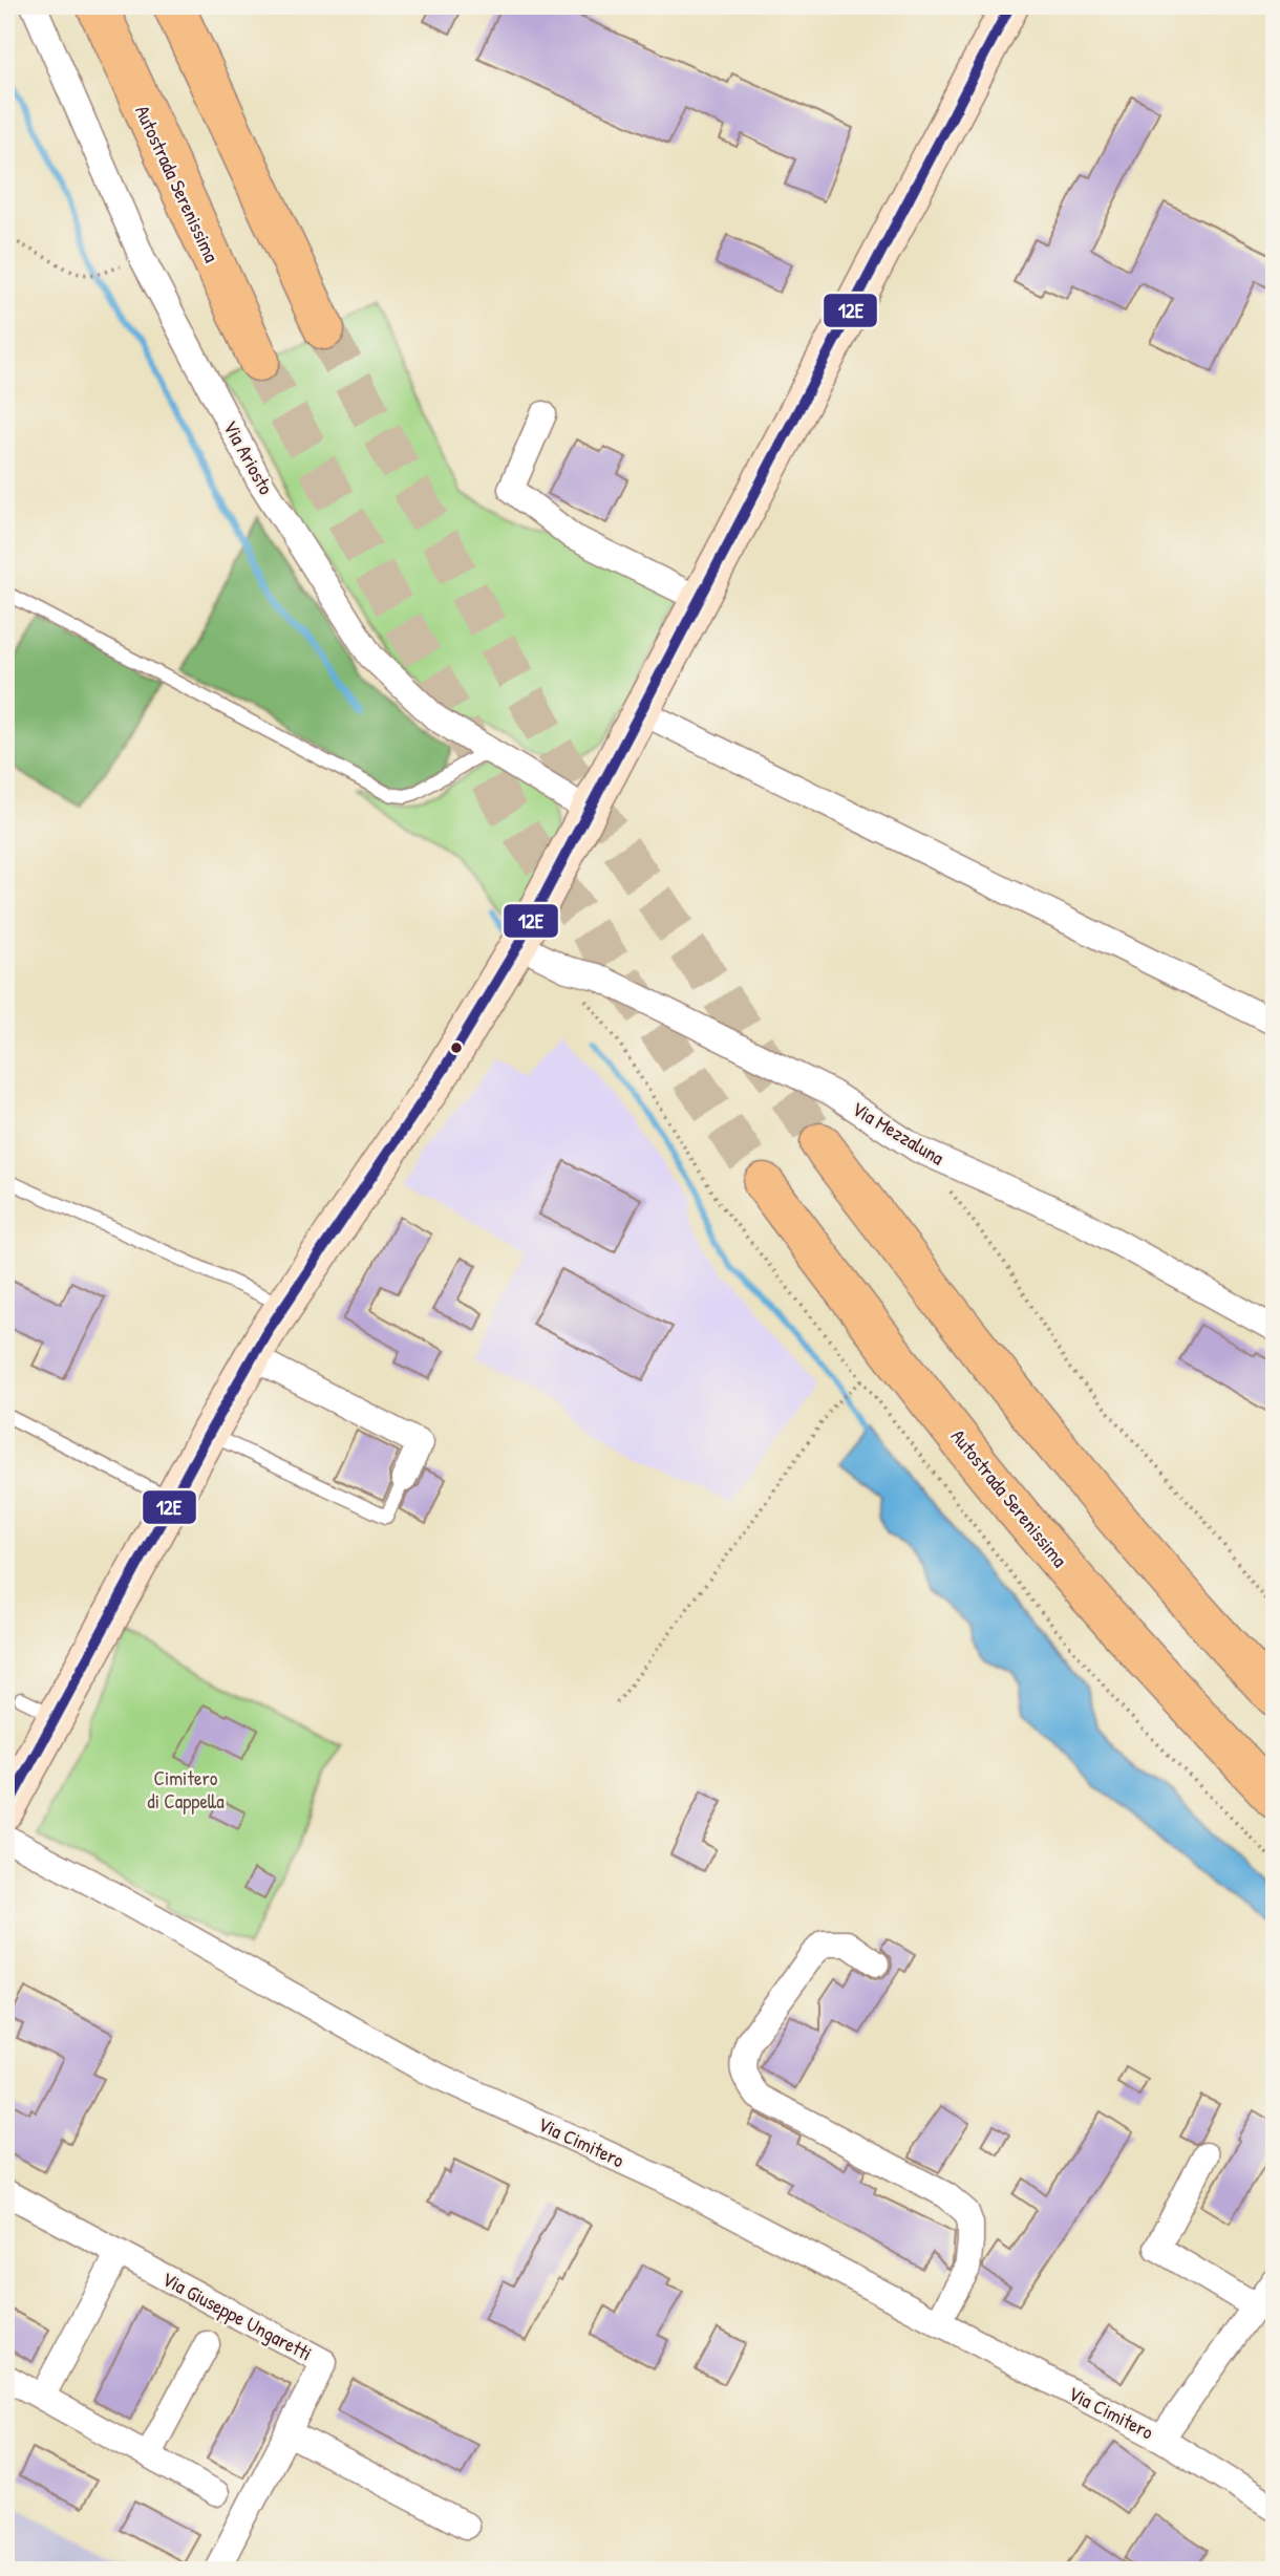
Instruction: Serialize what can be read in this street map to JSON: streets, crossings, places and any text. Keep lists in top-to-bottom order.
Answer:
{
  "streets": {
    "highway": ["Autostrada Serenissima"],
    "street": [
      "Via Ariosto",
      "Via Mezzaluna",
      "Via Cimitero",
      "Via Giuseppe Ungaretti"
    ]
  },
  "parks": ["Cimitero di Cappella"],
  "lines": ["transit line 12E"]
}
